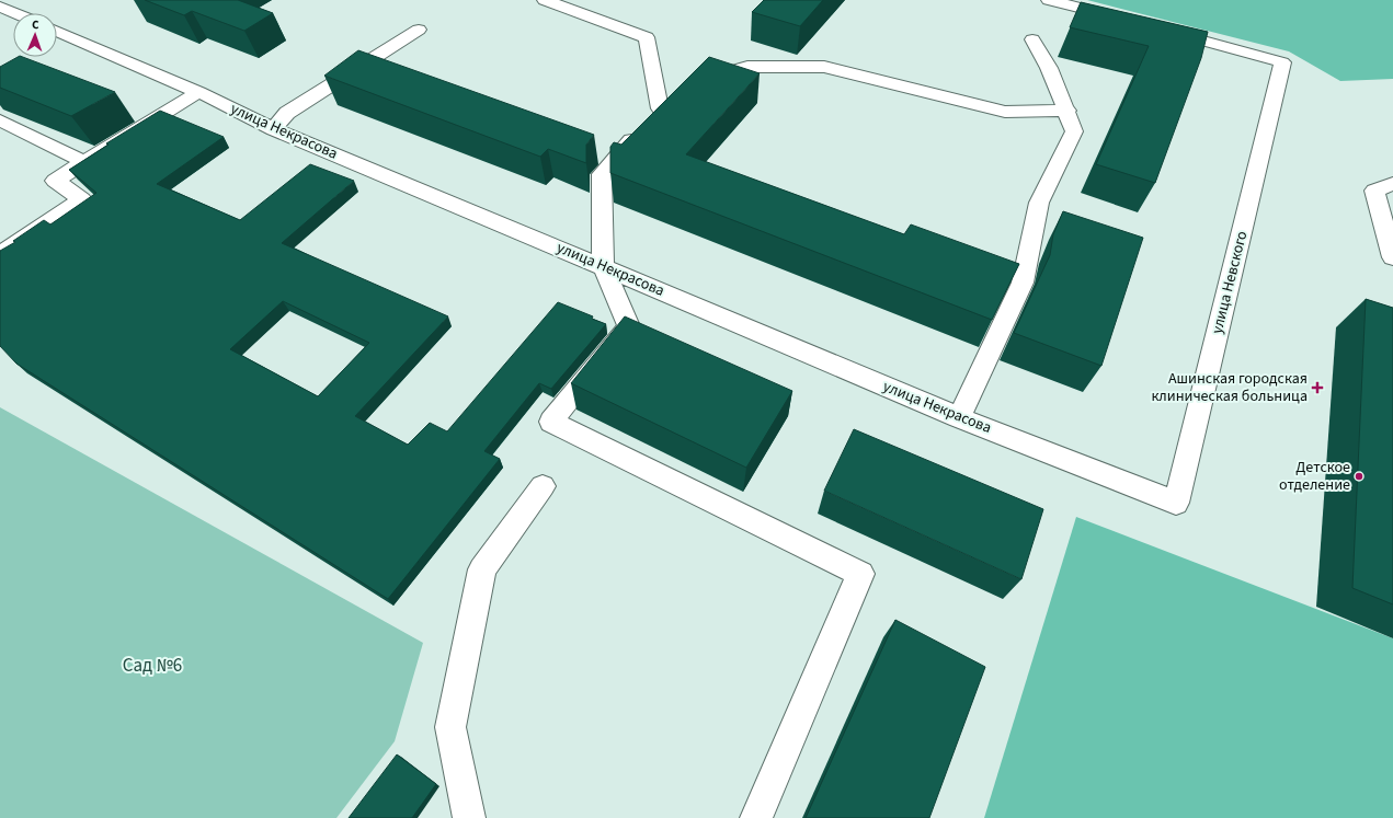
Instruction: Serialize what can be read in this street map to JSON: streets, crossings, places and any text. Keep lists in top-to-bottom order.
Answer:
{
  "streets": {
    "street": ["улица Некрасова", "улица Невского"]
  },
  "crossings": [
    ["улица Некрасова", "улица Невского"]
  ],
  "parks": ["Сад №6"],
  "places": {
    "health": ["Ашинская городская клиническая больница"],
    "other": ["Детское отделение"]
  },
  "north": "top"
}
